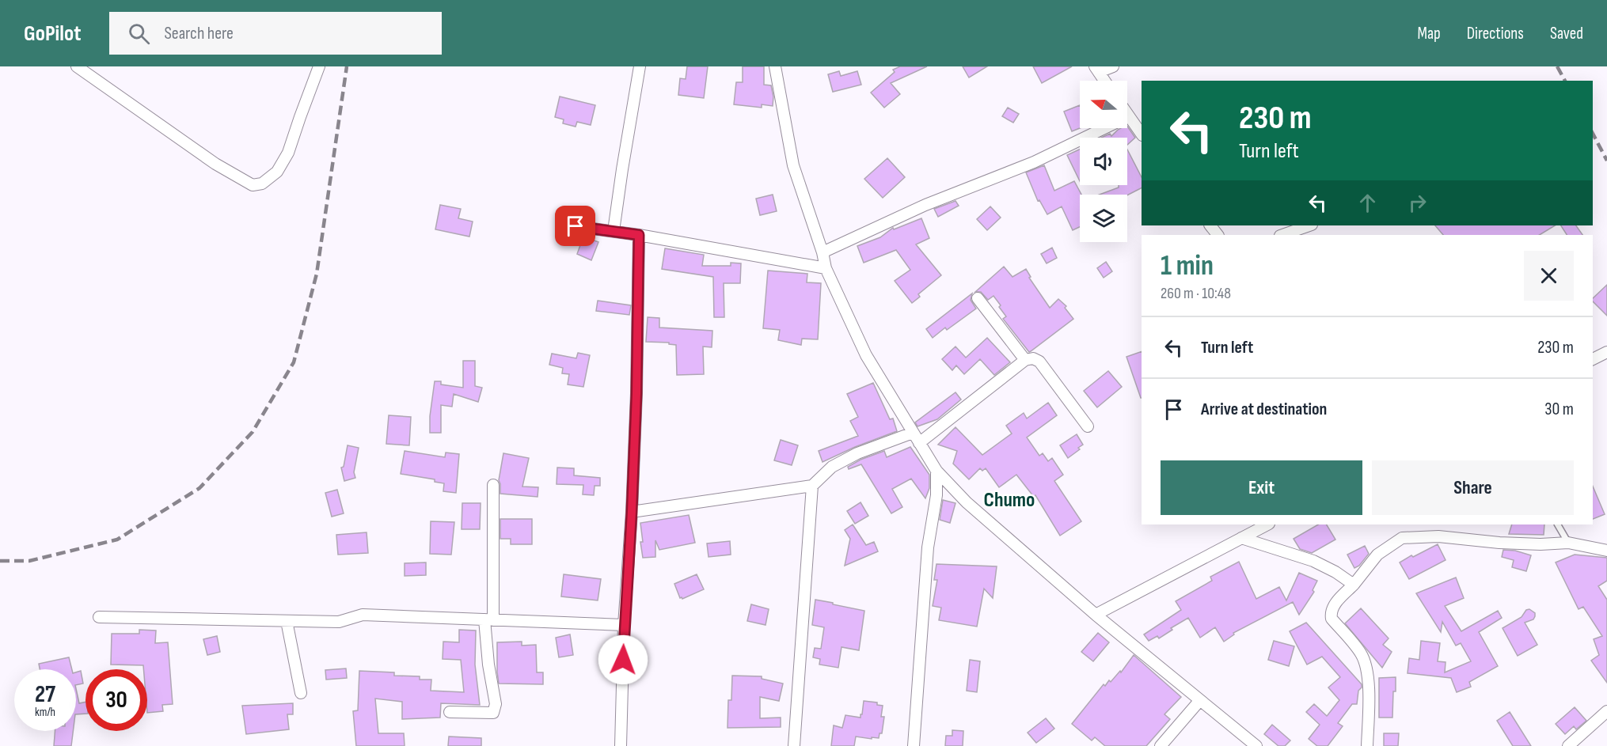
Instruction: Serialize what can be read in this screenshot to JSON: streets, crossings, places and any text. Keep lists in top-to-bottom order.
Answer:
{
  "districts": ["Chumo"],
  "north": "left",
  "page": {
    "header": "GoPilot",
    "search": "Search here",
    "nav": ["Map", "Directions", "Saved"],
    "turn": ["230 m", "Turn left"],
    "heading": ["1 min", "260 m · 10:48"],
    "list": [
      {
        "name": "Turn left",
        "value": "230 m"
      },
      {
        "name": "Arrive at destination",
        "value": "30 m"
      }
    ],
    "buttons": ["Exit", "Share"],
    "speed": "27 km/h",
    "limit": "30"
  }
}
